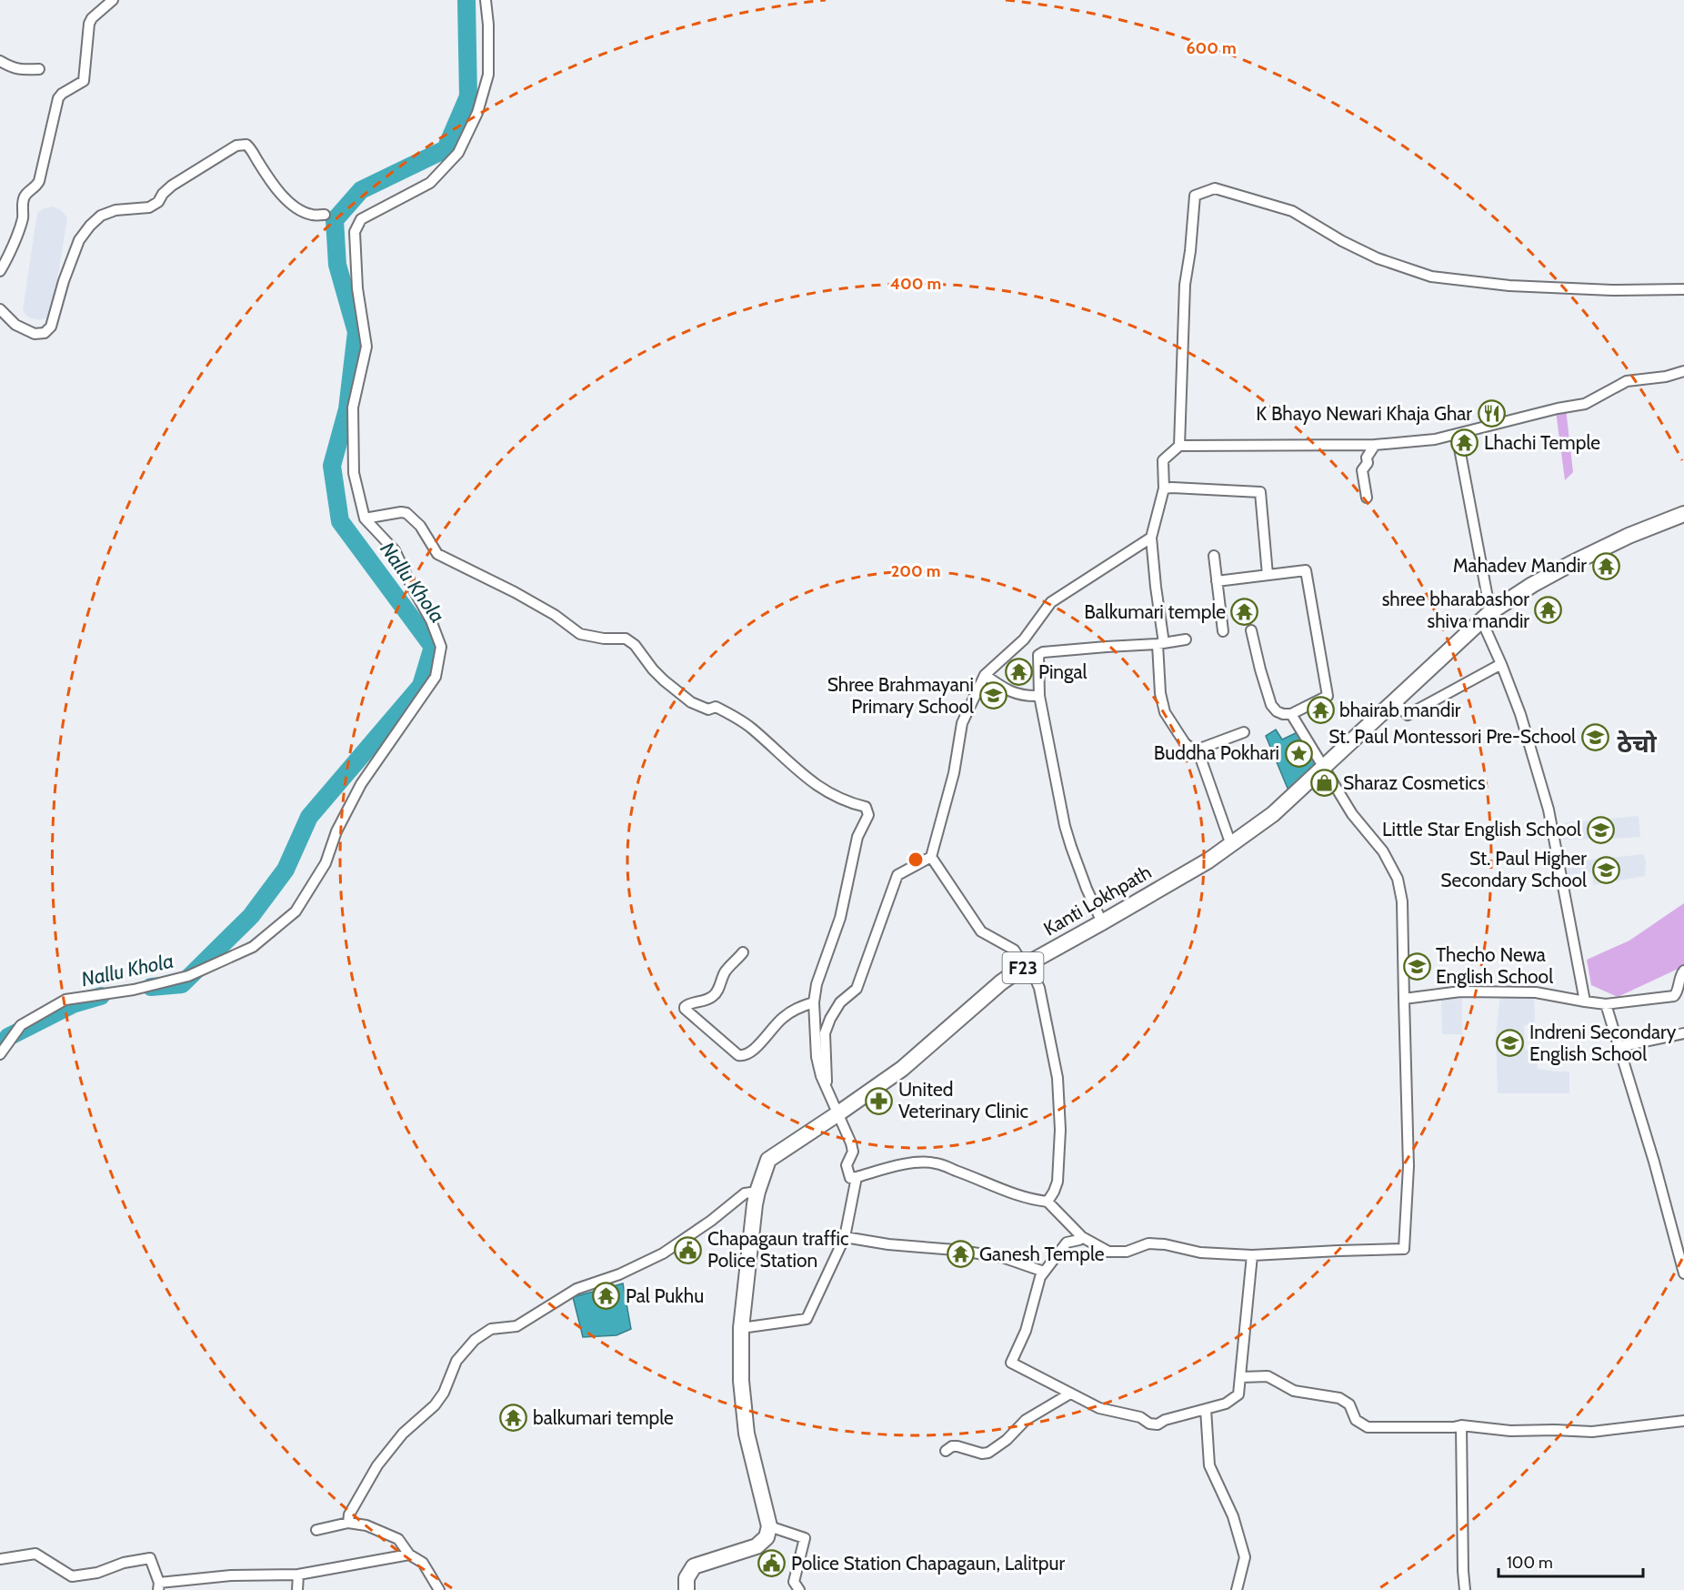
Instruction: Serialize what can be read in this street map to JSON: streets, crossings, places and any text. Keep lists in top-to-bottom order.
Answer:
{
  "streets": {
    "main road": ["Kanti Lokhpath", "F23"]
  },
  "districts": ["ठेचो"],
  "water": ["Nallu Khola"],
  "places": {
    "restaurant": ["K Bhayo Newari Khaja Ghar"],
    "temple": [
      "Lhachi Temple",
      "Mahadev Mandir",
      "shree bharabashor shiva mandir",
      "Balkumari temple",
      "Pingal",
      "bhairab mandir",
      "Ganesh Temple",
      "Pal Pukhu",
      "balkumari temple"
    ],
    "school or university": [
      "Shree Brahmayani Primary School",
      "St. Paul Montessori Pre-School",
      "Little Star English School",
      "St. Paul Higher Secondary School",
      "Thecho Newa English School",
      "Indreni Secondary English School"
    ],
    "place": ["Buddha Pokhari"],
    "shop": ["Sharaz Cosmetics"],
    "pharmacy": ["United Veterinary Clinic"],
    "public building": ["Chapagaun traffic Police Station", "Police Station Chapagaun, Lalitpur"]
  },
  "scale_bar": "100 m",
  "rings": ["600 m", "400 m", "200 m"]
}
